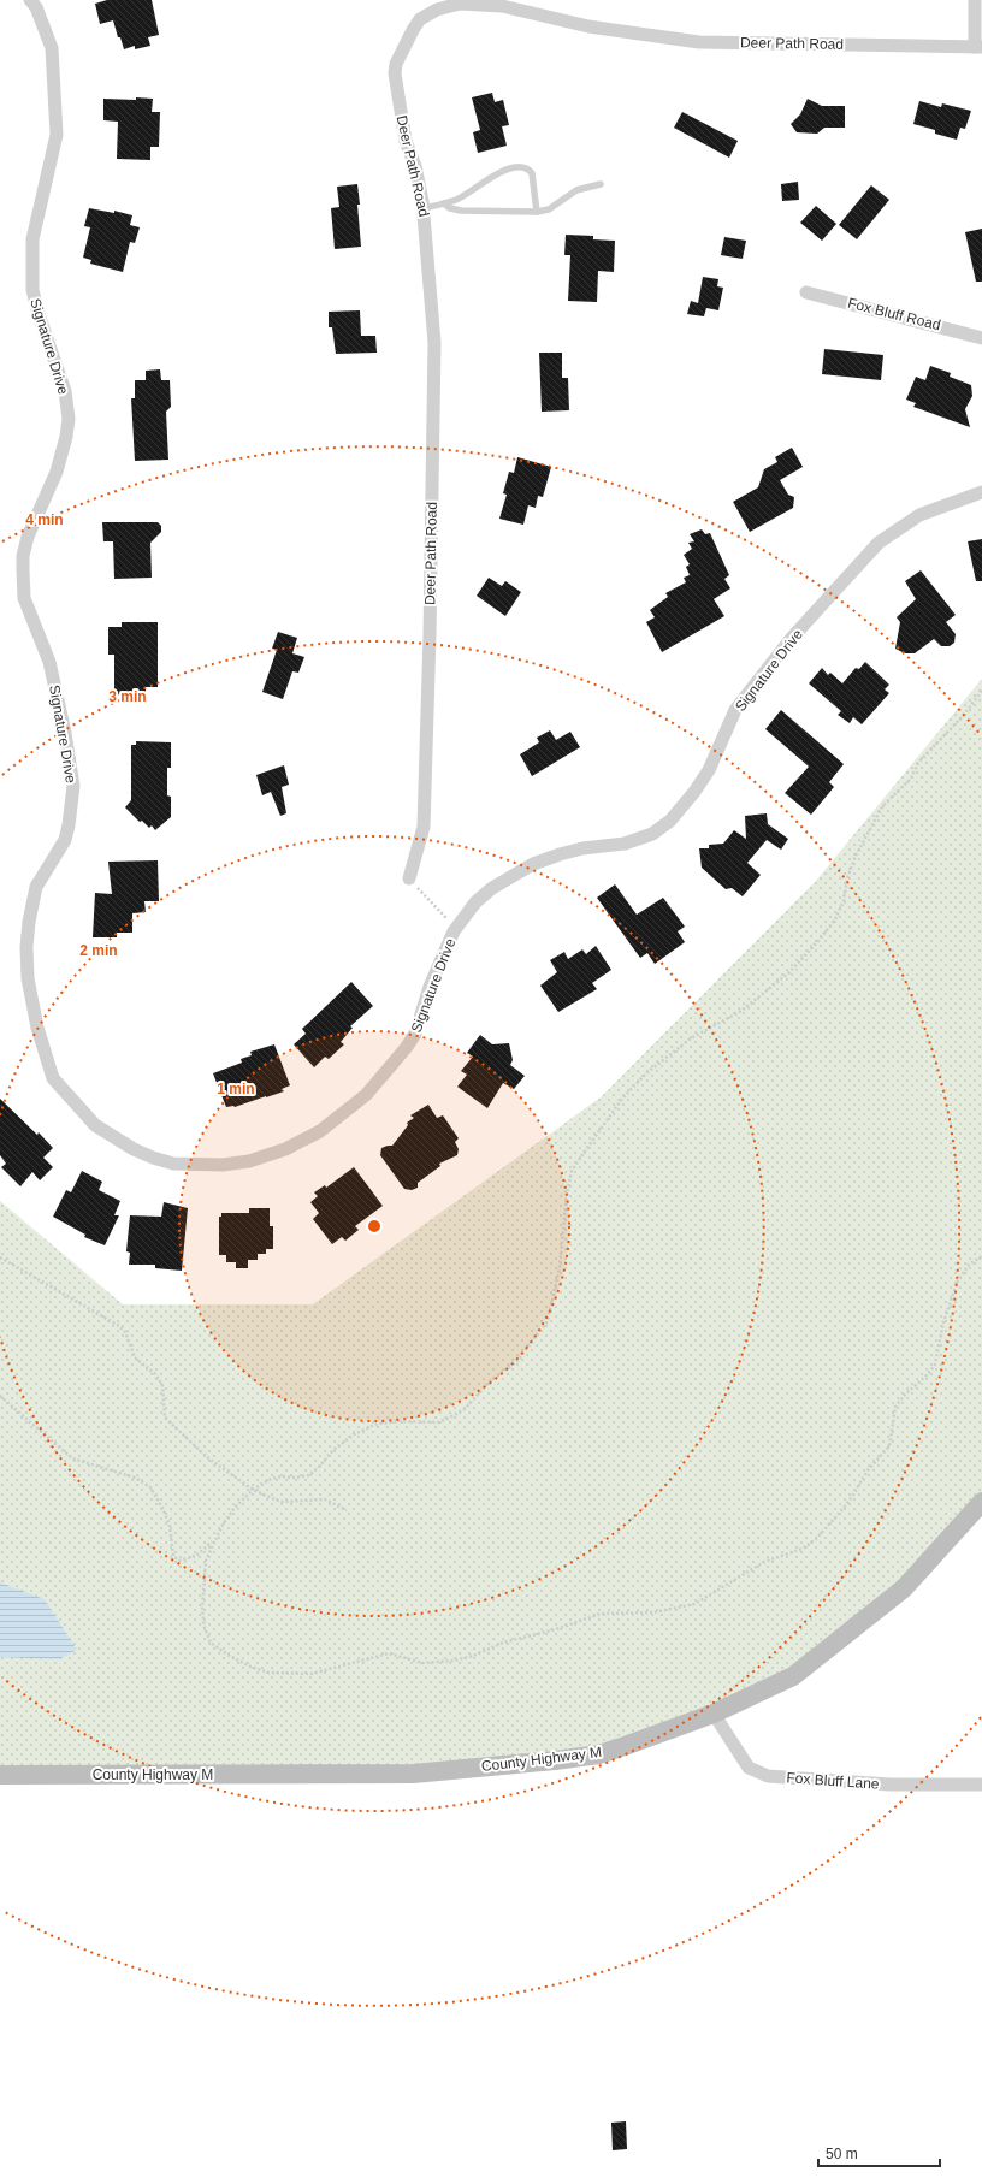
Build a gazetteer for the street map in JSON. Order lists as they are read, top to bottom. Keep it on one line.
{"streets":{"main road":["County Highway M"],"street":["Deer Path Road","Fox Bluff Road","Signature Drive","Fox Bluff Lane"]},"crossings":[["County Highway M","Fox Bluff Lane"]],"scale_bar":"50 m","rings":["4 min","3 min","2 min","1 min"]}
